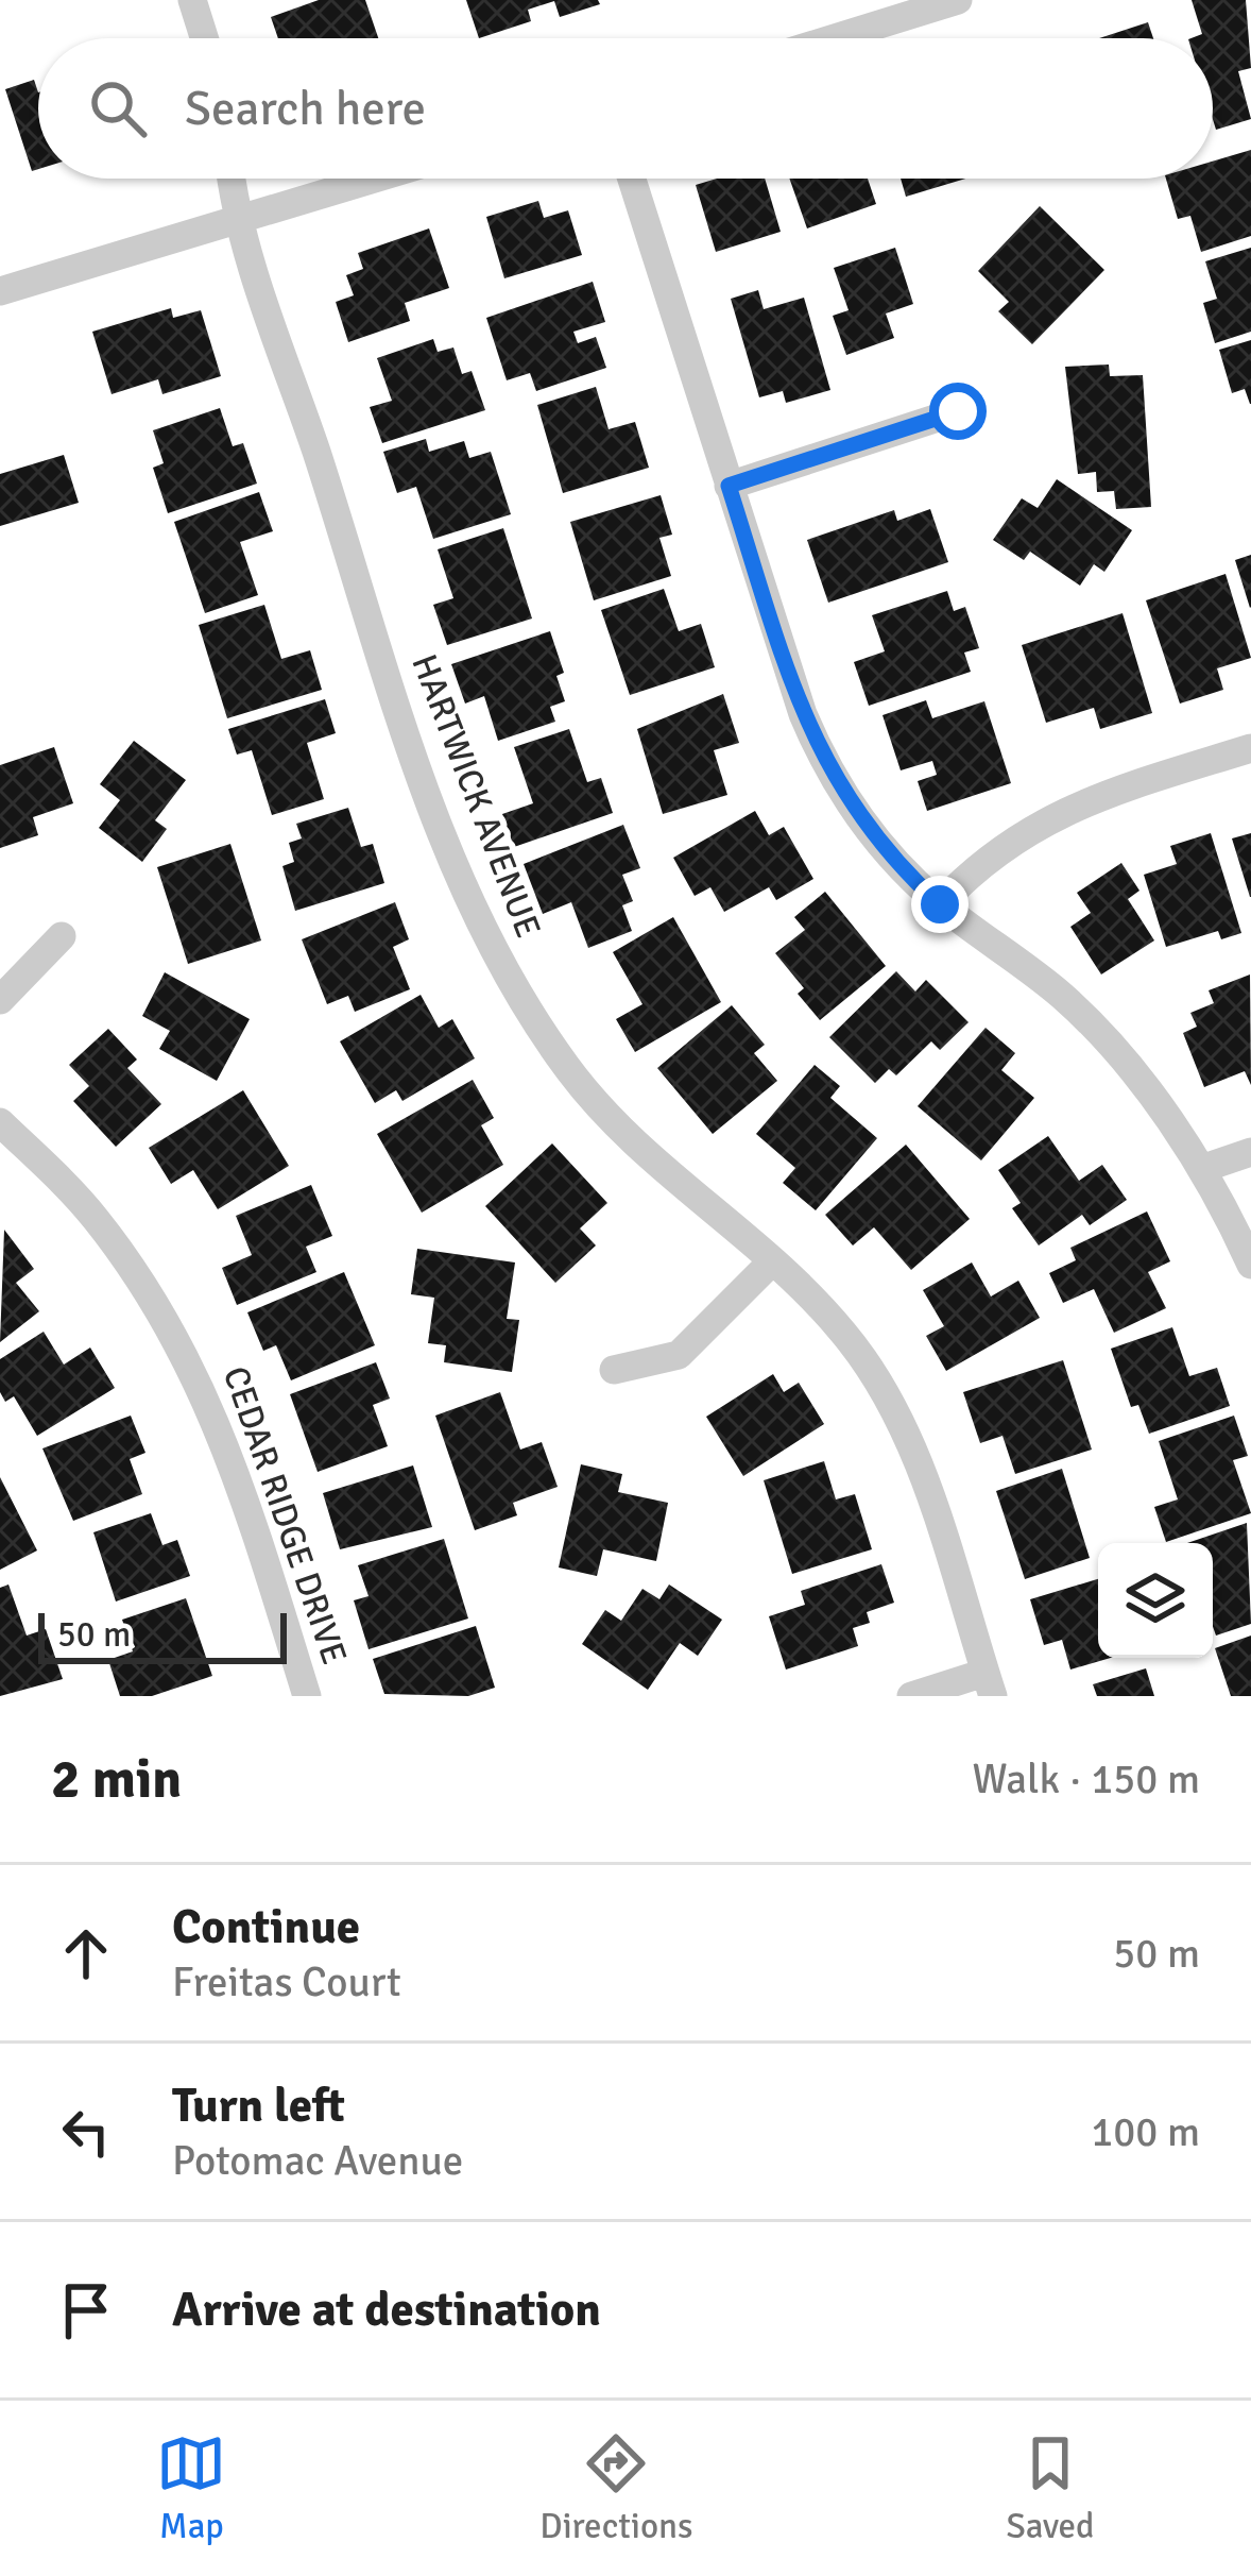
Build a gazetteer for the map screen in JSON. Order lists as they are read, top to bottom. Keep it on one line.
{"streets":{"street":["HARTWICK AVENUE","CEDAR RIDGE DRIVE"]},"scale_bar":"50 m","page":{"search":"Search here","scale":"50 m","heading":["2 min","Walk · 150 m"],"list":[["Continue","Freitas Court","50 m"],["Turn left","Potomac Avenue","100 m"],"Arrive at destination"],"nav":["Map","Directions","Saved"]}}
